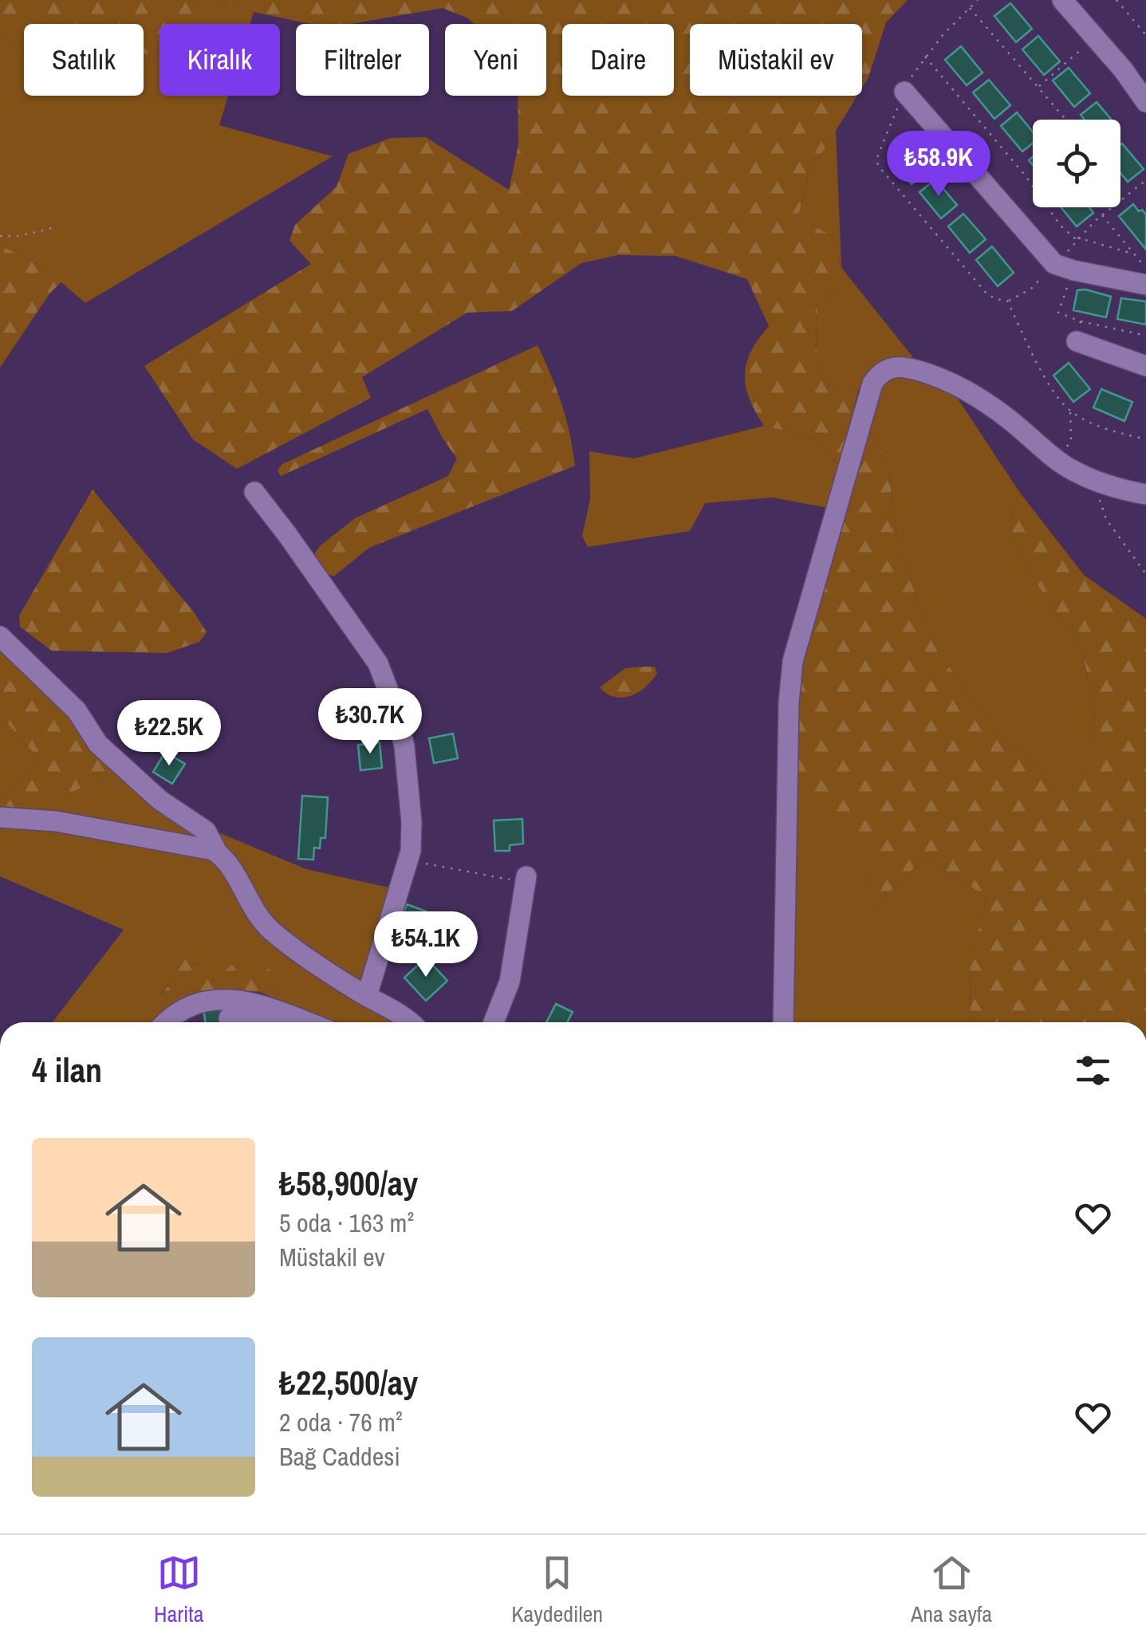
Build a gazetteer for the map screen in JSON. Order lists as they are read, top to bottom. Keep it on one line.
{"page":{"chip":["Satılık","Kiralık","Filtreler","Yeni","Daire","Müstakil ev"],"price":["₺58.9K","₺30.7K","₺22.5K","₺54.1K"],"heading":"4 ilan","list":[{"name":"₺58,900/ay","note":"5 oda · 163 m² · Müstakil ev"},{"name":"₺22,500/ay","note":"2 oda · 76 m² · Bağ Caddesi"}],"tabs":["Harita","Kaydedilen","Ana sayfa"]}}
